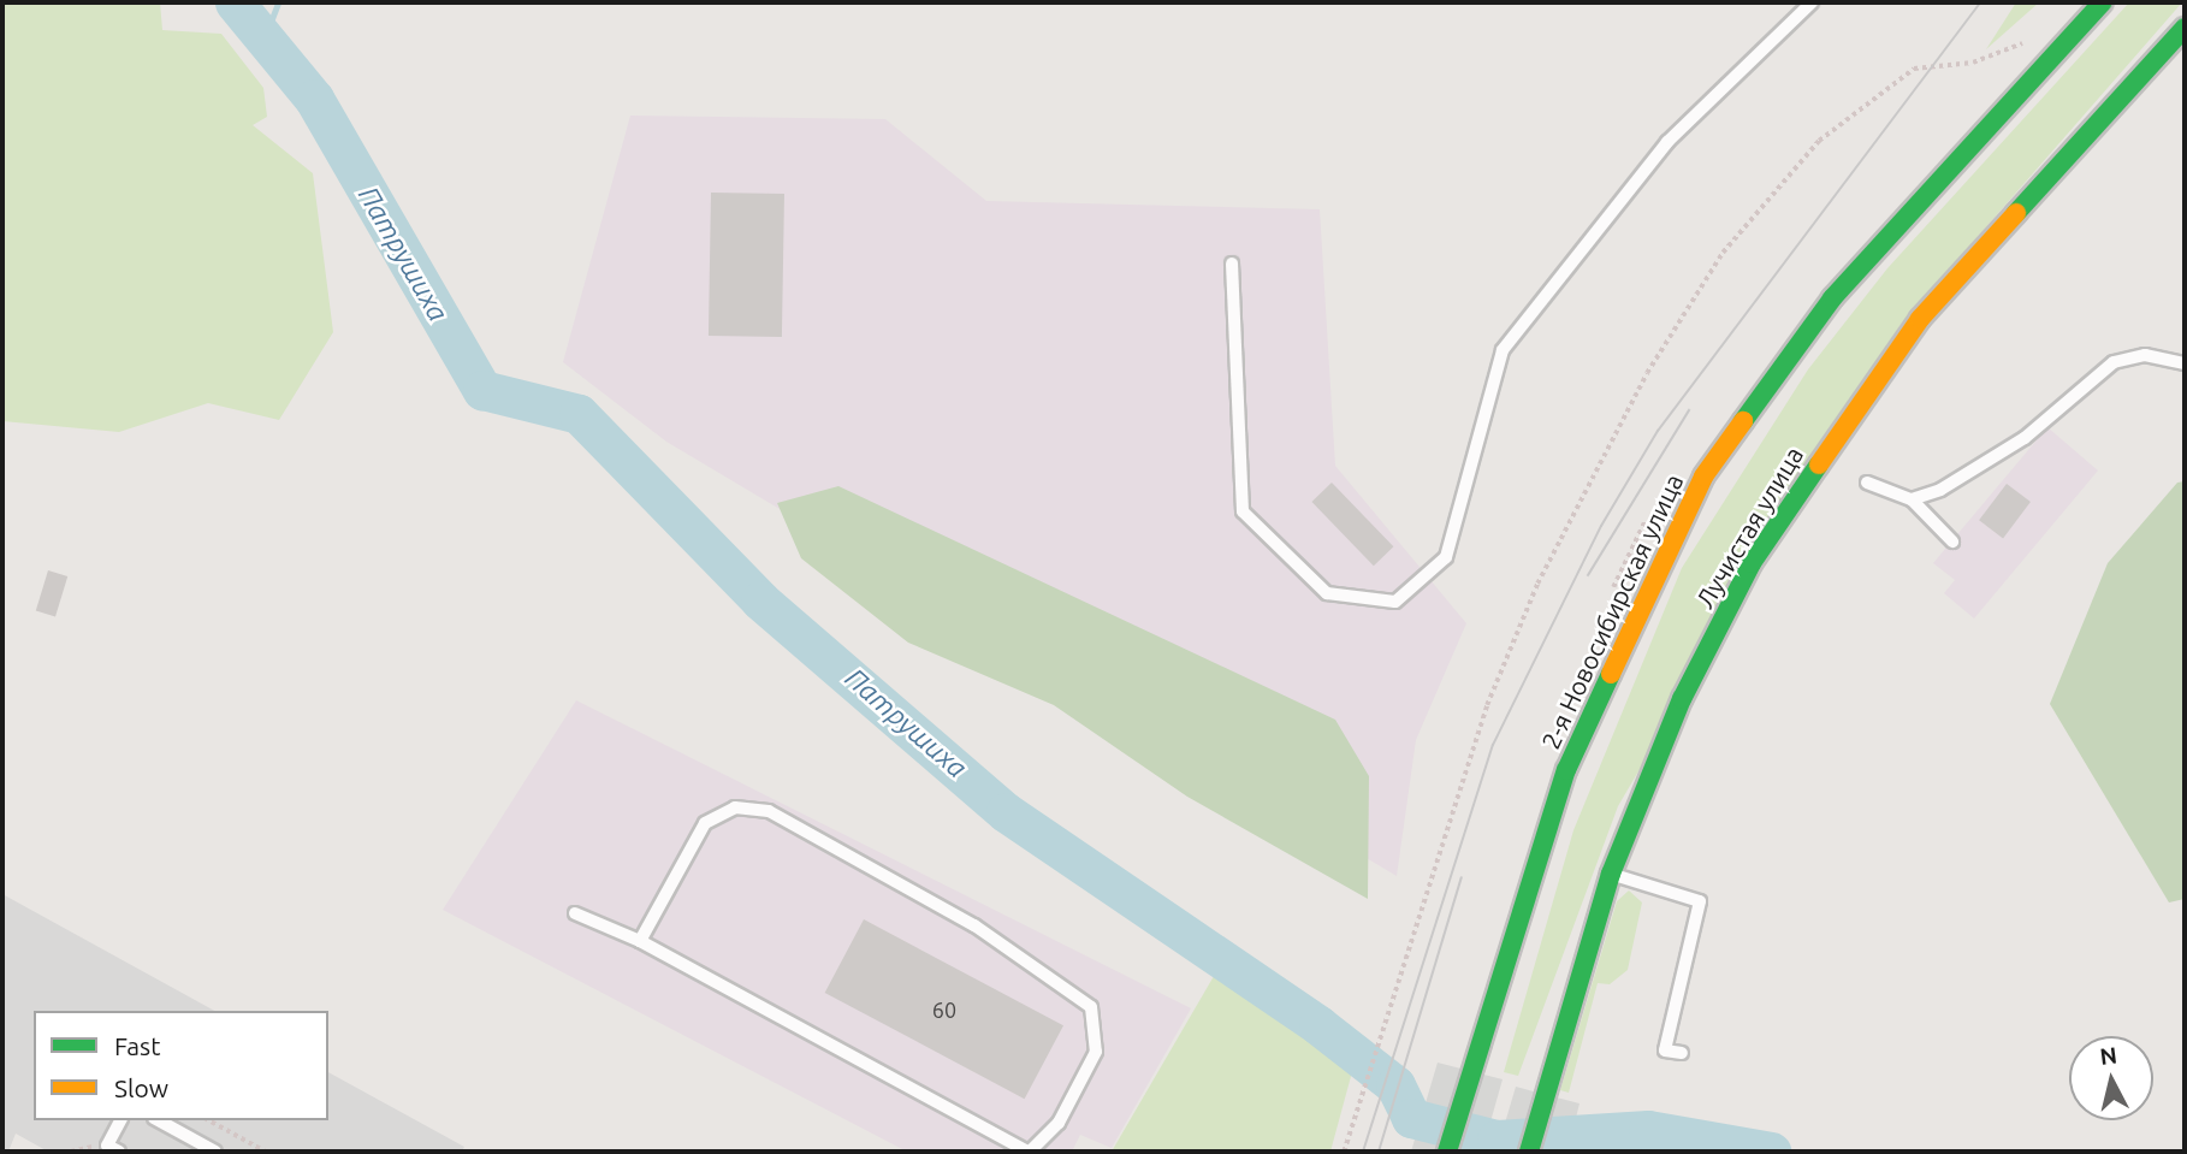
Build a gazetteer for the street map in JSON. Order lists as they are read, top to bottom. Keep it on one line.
{"streets":{"main road":["Лучистая улица","2-я Новосибирская улица"]},"water":["Патрушиха"],"house_numbers":["60"],"legend":["Fast","Slow"],"north":"top"}
